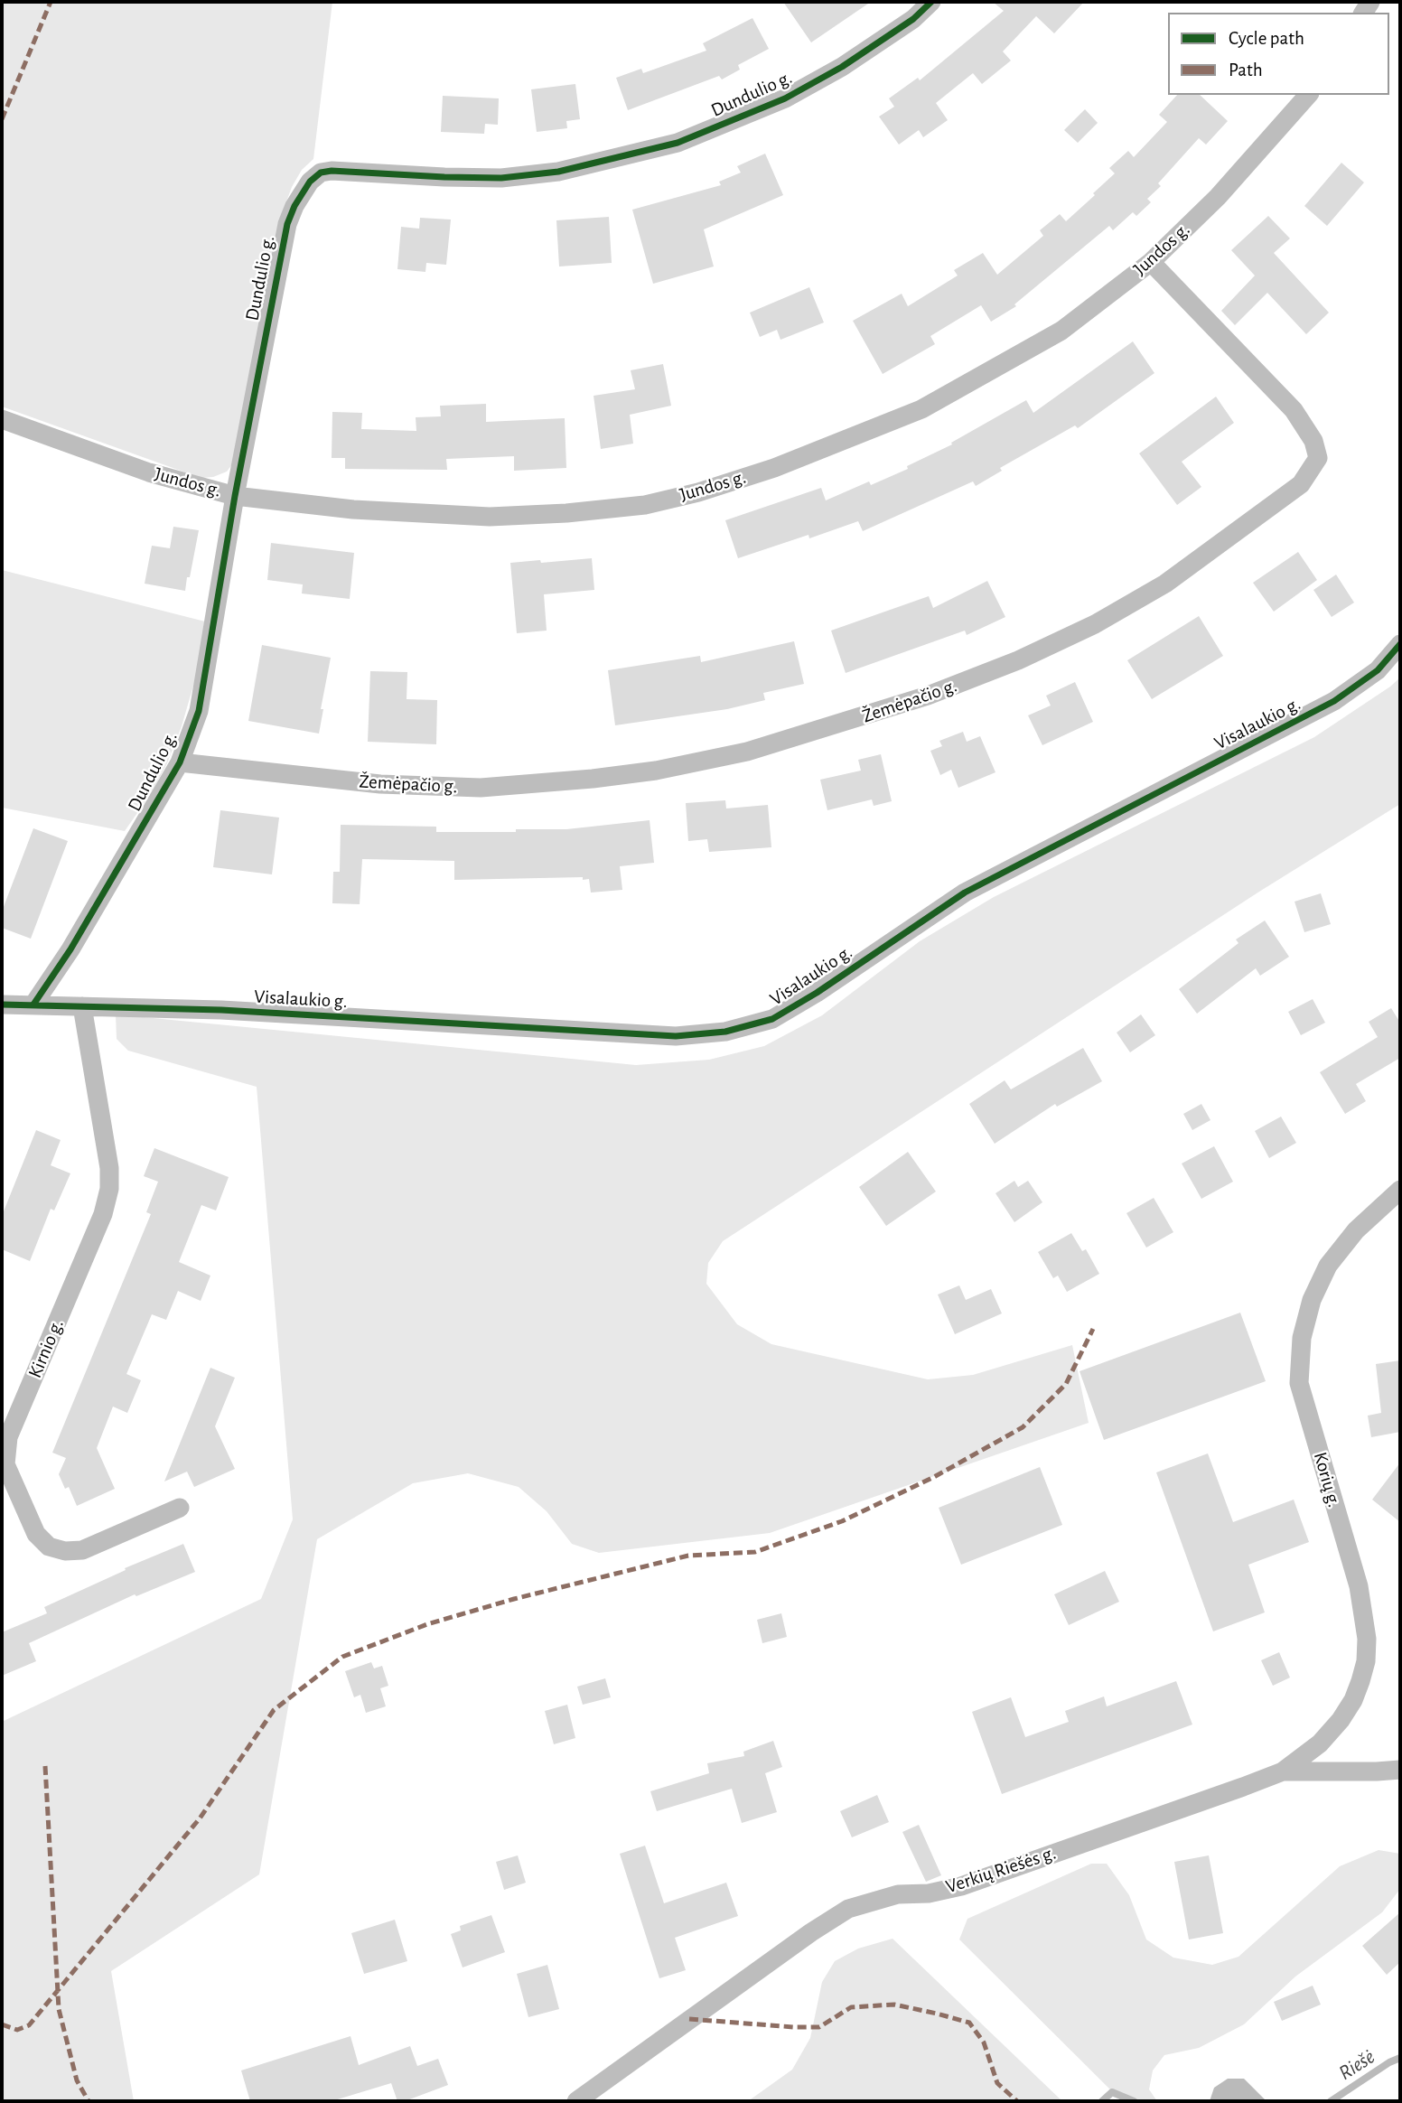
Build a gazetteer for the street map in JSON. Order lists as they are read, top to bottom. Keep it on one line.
{"streets":{"street":["Dundulio g.","Jundos g.","Žemėpačio g.","Visalaukio g.","Kirnio g.","Korių g.","Verkių Riešės g."]},"crossings":[["Dundulio g.","Jundos g."],["Dundulio g.","Žemėpačio g."],["Dundulio g.","Visalaukio g."],["Jundos g.","Žemėpačio g."],["Visalaukio g.","Kirnio g."],["Korių g.","Verkių Riešės g."]],"water":["Riešė"],"legend":["Cycle path","Path"]}
